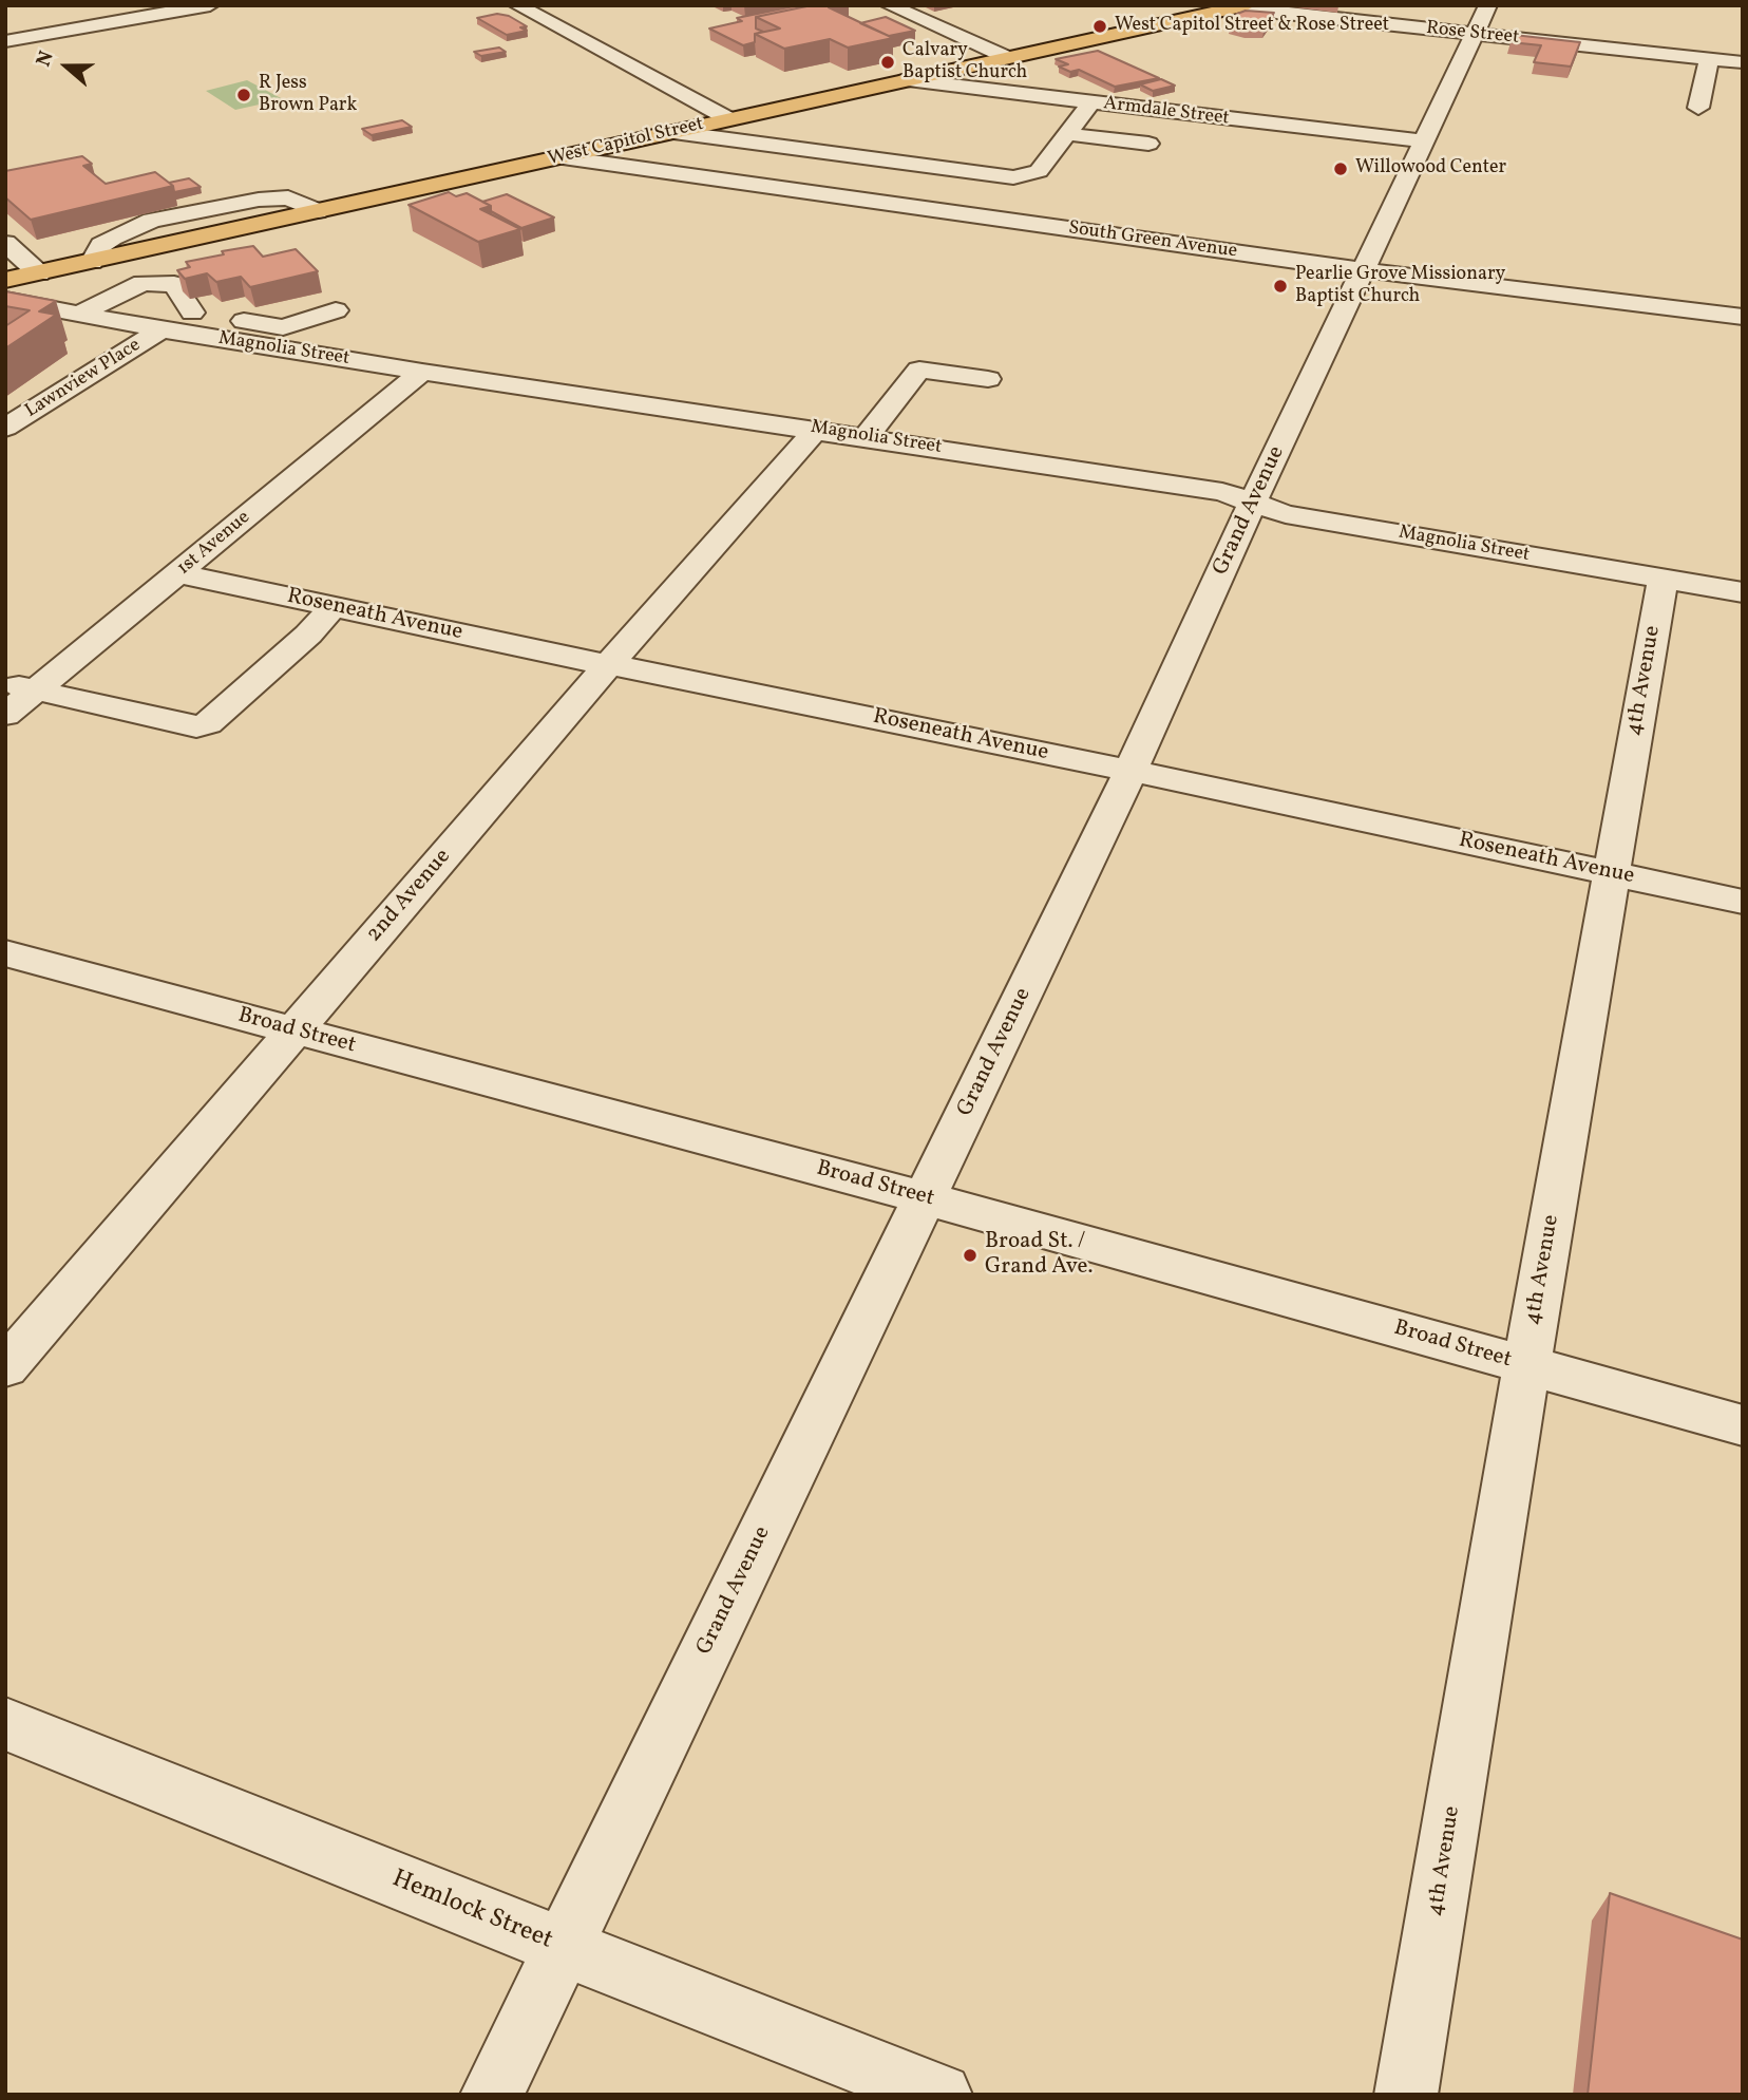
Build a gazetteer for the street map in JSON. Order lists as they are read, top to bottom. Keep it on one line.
{"streets":{"main road":["West Capitol Street"],"street":["Rose Street","Armdale Street","South Green Avenue","Magnolia Street","Lawnview Place","Grand Avenue","1st Avenue","Roseneath Avenue","4th Avenue","2nd Avenue","Broad Street","Hemlock Street"]},"crossings":[["Rose Street","West Capitol Street"],["Rose Street","Grand Avenue"],["Armdale Street","West Capitol Street"],["Armdale Street","Grand Avenue"],["West Capitol Street","South Green Avenue"],["South Green Avenue","Grand Avenue"],["Magnolia Street","Lawnview Place"],["Magnolia Street","Grand Avenue"],["Magnolia Street","1st Avenue"],["Magnolia Street","4th Avenue"],["Magnolia Street","2nd Avenue"],["Grand Avenue","Roseneath Avenue"],["Grand Avenue","Broad Street"],["Grand Avenue","Hemlock Street"],["1st Avenue","Roseneath Avenue"],["Roseneath Avenue","4th Avenue"],["Roseneath Avenue","2nd Avenue"],["4th Avenue","Broad Street"],["2nd Avenue","Broad Street"]],"places":["West Capitol Street & Rose Street","Calvary Baptist Church","R Jess Brown Park","Willowood Center","Pearlie Grove Missionary Baptist Church","Broad St. / Grand Ave."],"north":"left"}
